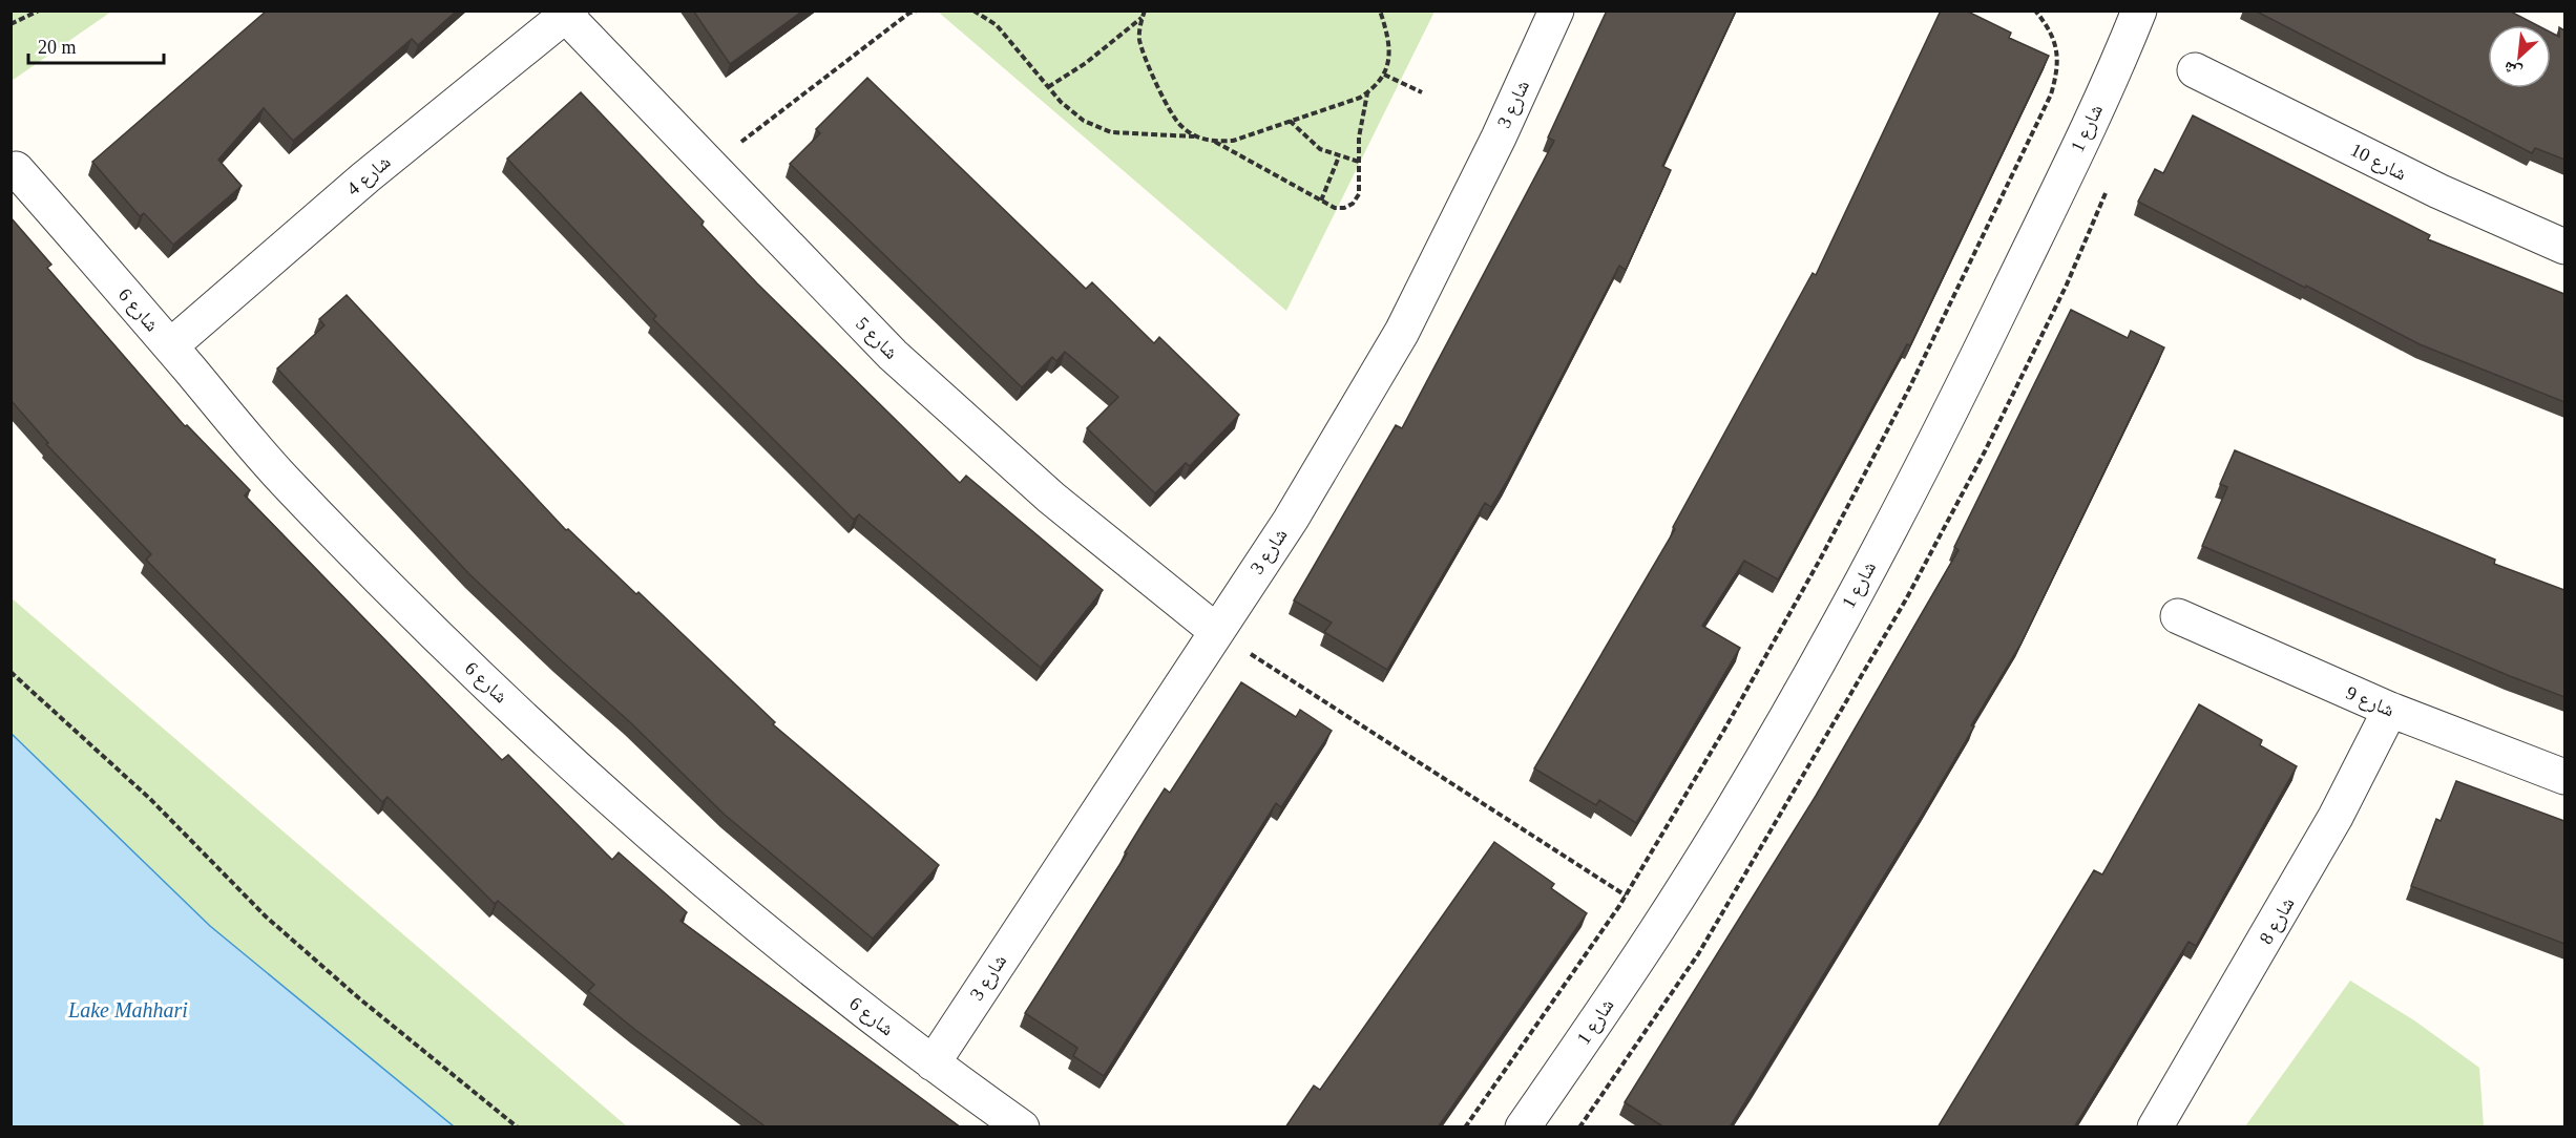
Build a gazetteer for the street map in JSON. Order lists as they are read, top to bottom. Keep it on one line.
{"streets":{"street":["شارع 3","شارع 1","شارع 10","شارع 4","شارع 6","شارع 5","شارع 9","شارع 8"]},"crossings":[["شارع 3","شارع 6"],["شارع 3","شارع 5"],["شارع 4","شارع 6"],["شارع 4","شارع 5"],["شارع 9","شارع 8"]],"water":["Lake Mahhari"],"scale_bar":"20 m","north":"bottom left"}
